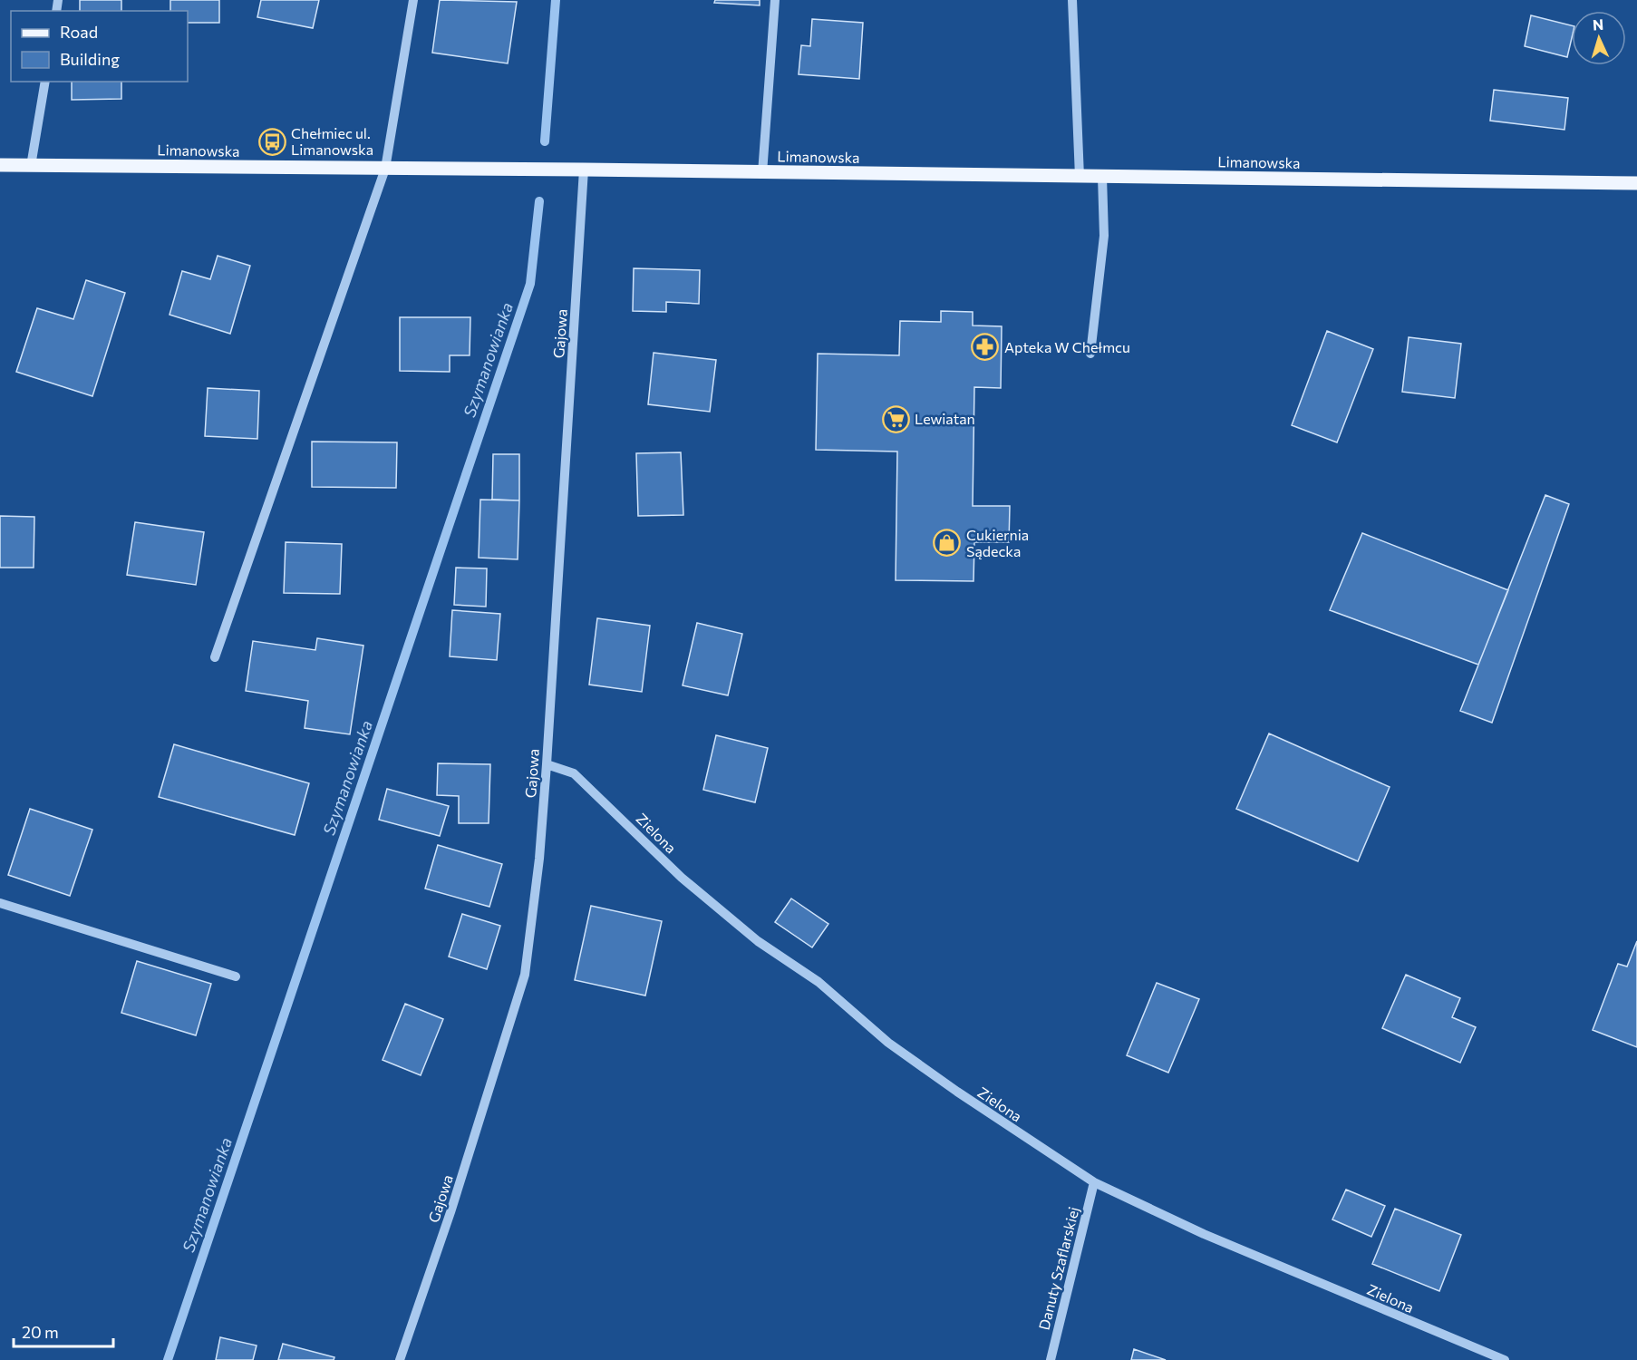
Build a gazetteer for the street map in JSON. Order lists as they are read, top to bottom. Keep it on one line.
{"streets":{"main road":["Limanowska"],"street":["Gajowa","Zielona","Danuty Szaflarskiej"]},"crossings":[["Limanowska","Gajowa"],["Gajowa","Zielona"],["Zielona","Danuty Szaflarskiej"]],"water":["Szymanowianka"],"places":{"bus stop":["Chełmiec ul. Limanowska"],"pharmacy":["Apteka W Chełmcu"],"supermarket":["Lewiatan"],"shop":["Cukiernia Sądecka"]},"legend":["Road","Building"],"scale_bar":"20 m","north":"top"}
